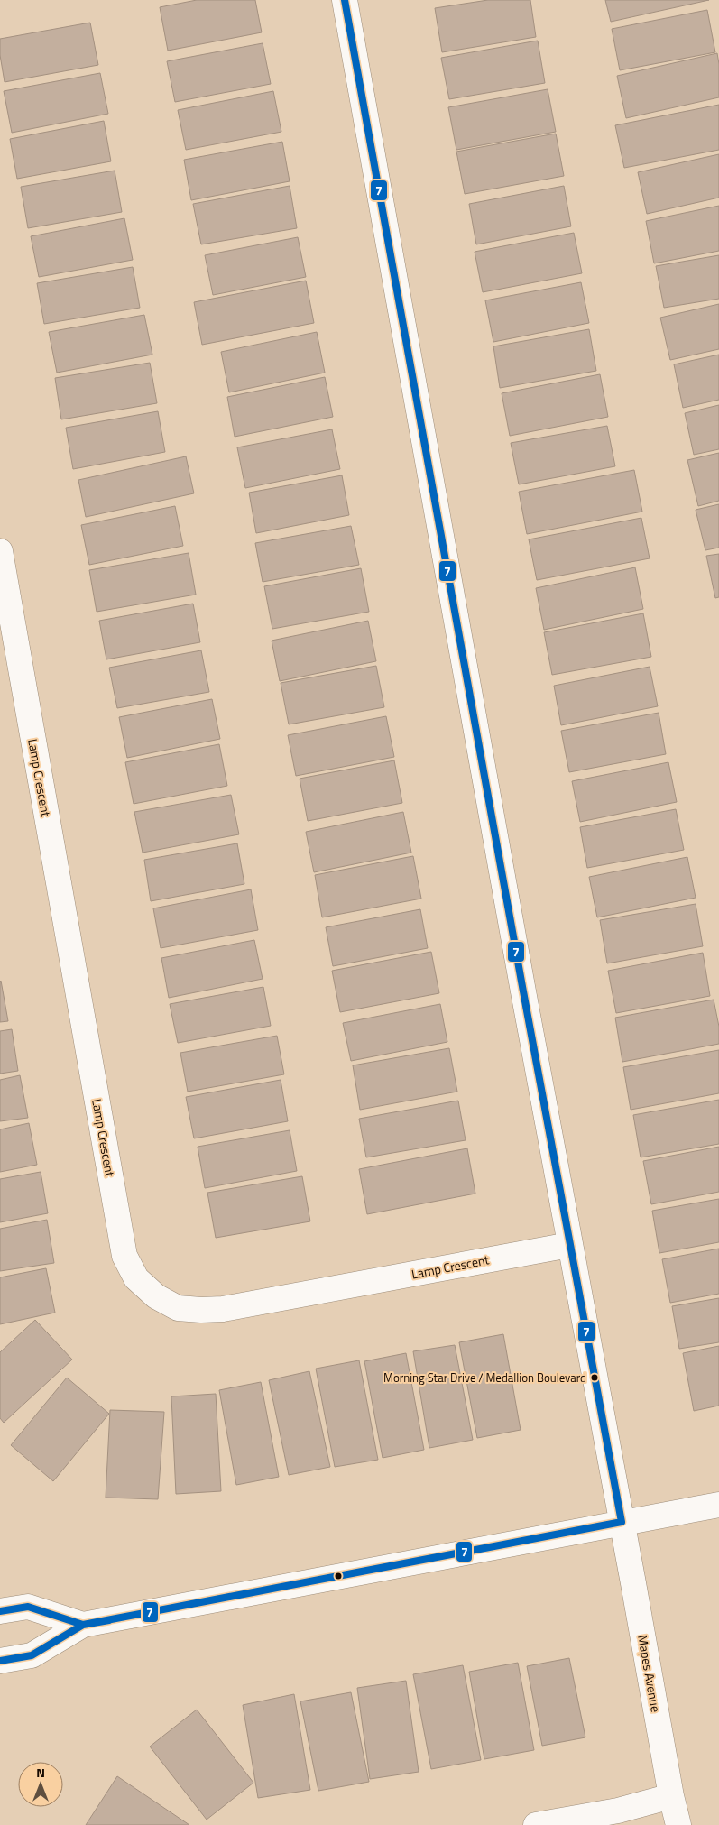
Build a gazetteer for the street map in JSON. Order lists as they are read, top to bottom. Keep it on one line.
{"streets":{"street":["Lamp Crescent","Mapes Avenue"]},"crossings":[["Lamp Crescent","Mapes Avenue"]],"places":["Morning Star Drive / Medallion Boulevard"],"lines":["transit line 7"],"north":"top"}
